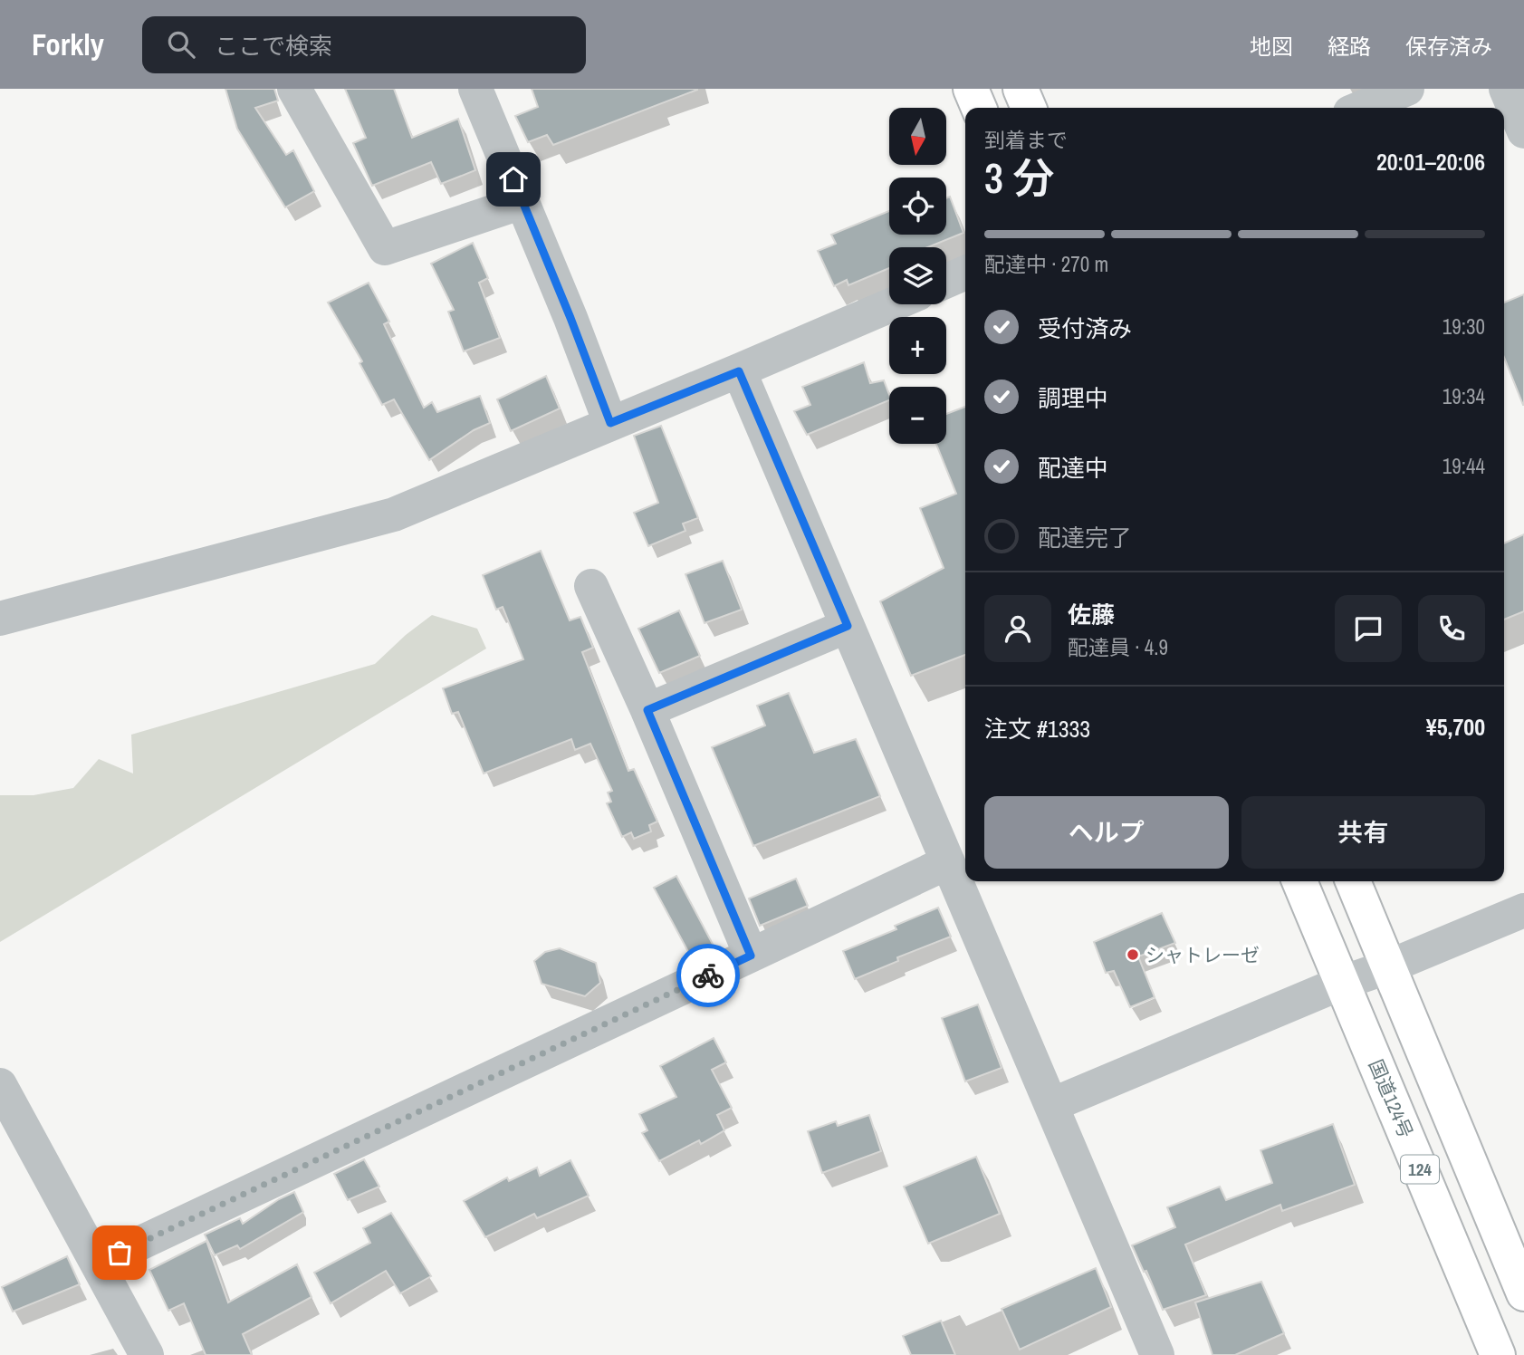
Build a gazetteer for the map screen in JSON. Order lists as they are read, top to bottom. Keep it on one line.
{"streets":{"highway":["国道124号","124"]},"places":["シャトレーゼ"],"north":"bottom","page":{"header":"Forkly","search":"ここで検索","nav":["地図","経路","保存済み"],"map_buttons":["+","−"],"heading":["3 分","到着まで","20:01–20:06"],"panel":["佐藤","配達員 · 4.9","注文 #1333","¥5,700"],"bar":"配達中 · 270 m","list":[["受付済み","19:30"],["調理中","19:34"],["配達中","19:44"],"配達完了"],"buttons":["ヘルプ","共有"]}}
